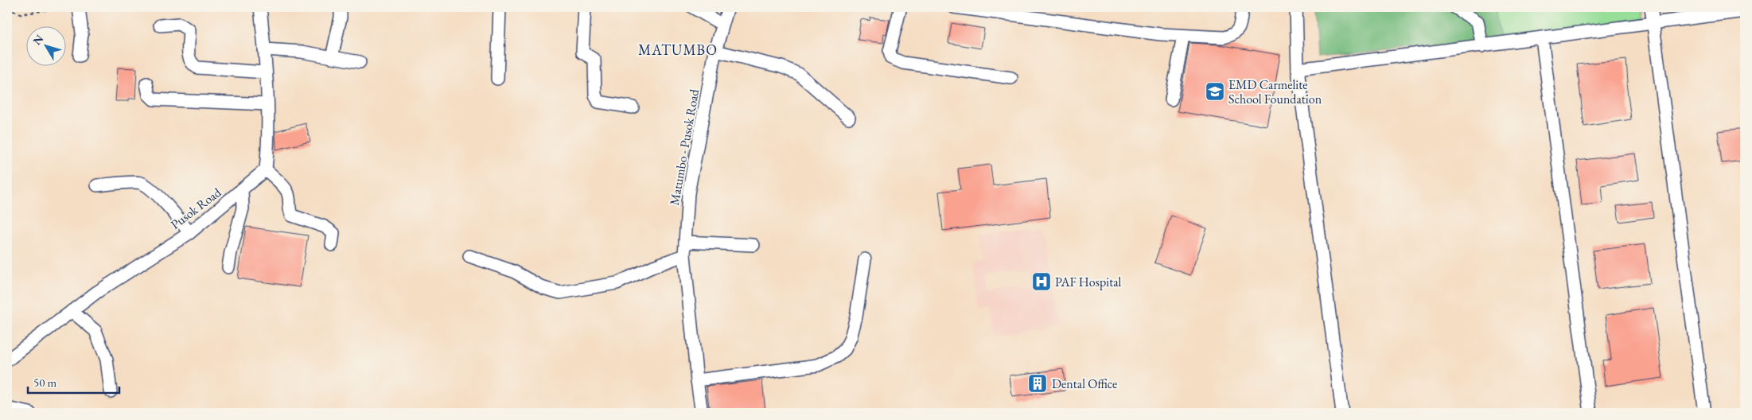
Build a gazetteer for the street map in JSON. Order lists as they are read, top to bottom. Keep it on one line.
{"streets":{"street":["Matumbo - Pusok Road","Pusok Road"]},"districts":["MATUMBO"],"places":{"school or university":["EMD Carmelite School Foundation"],"hospital":["PAF Hospital"],"building":["Dental Office"]},"scale_bar":"50 m","north":"top left"}
